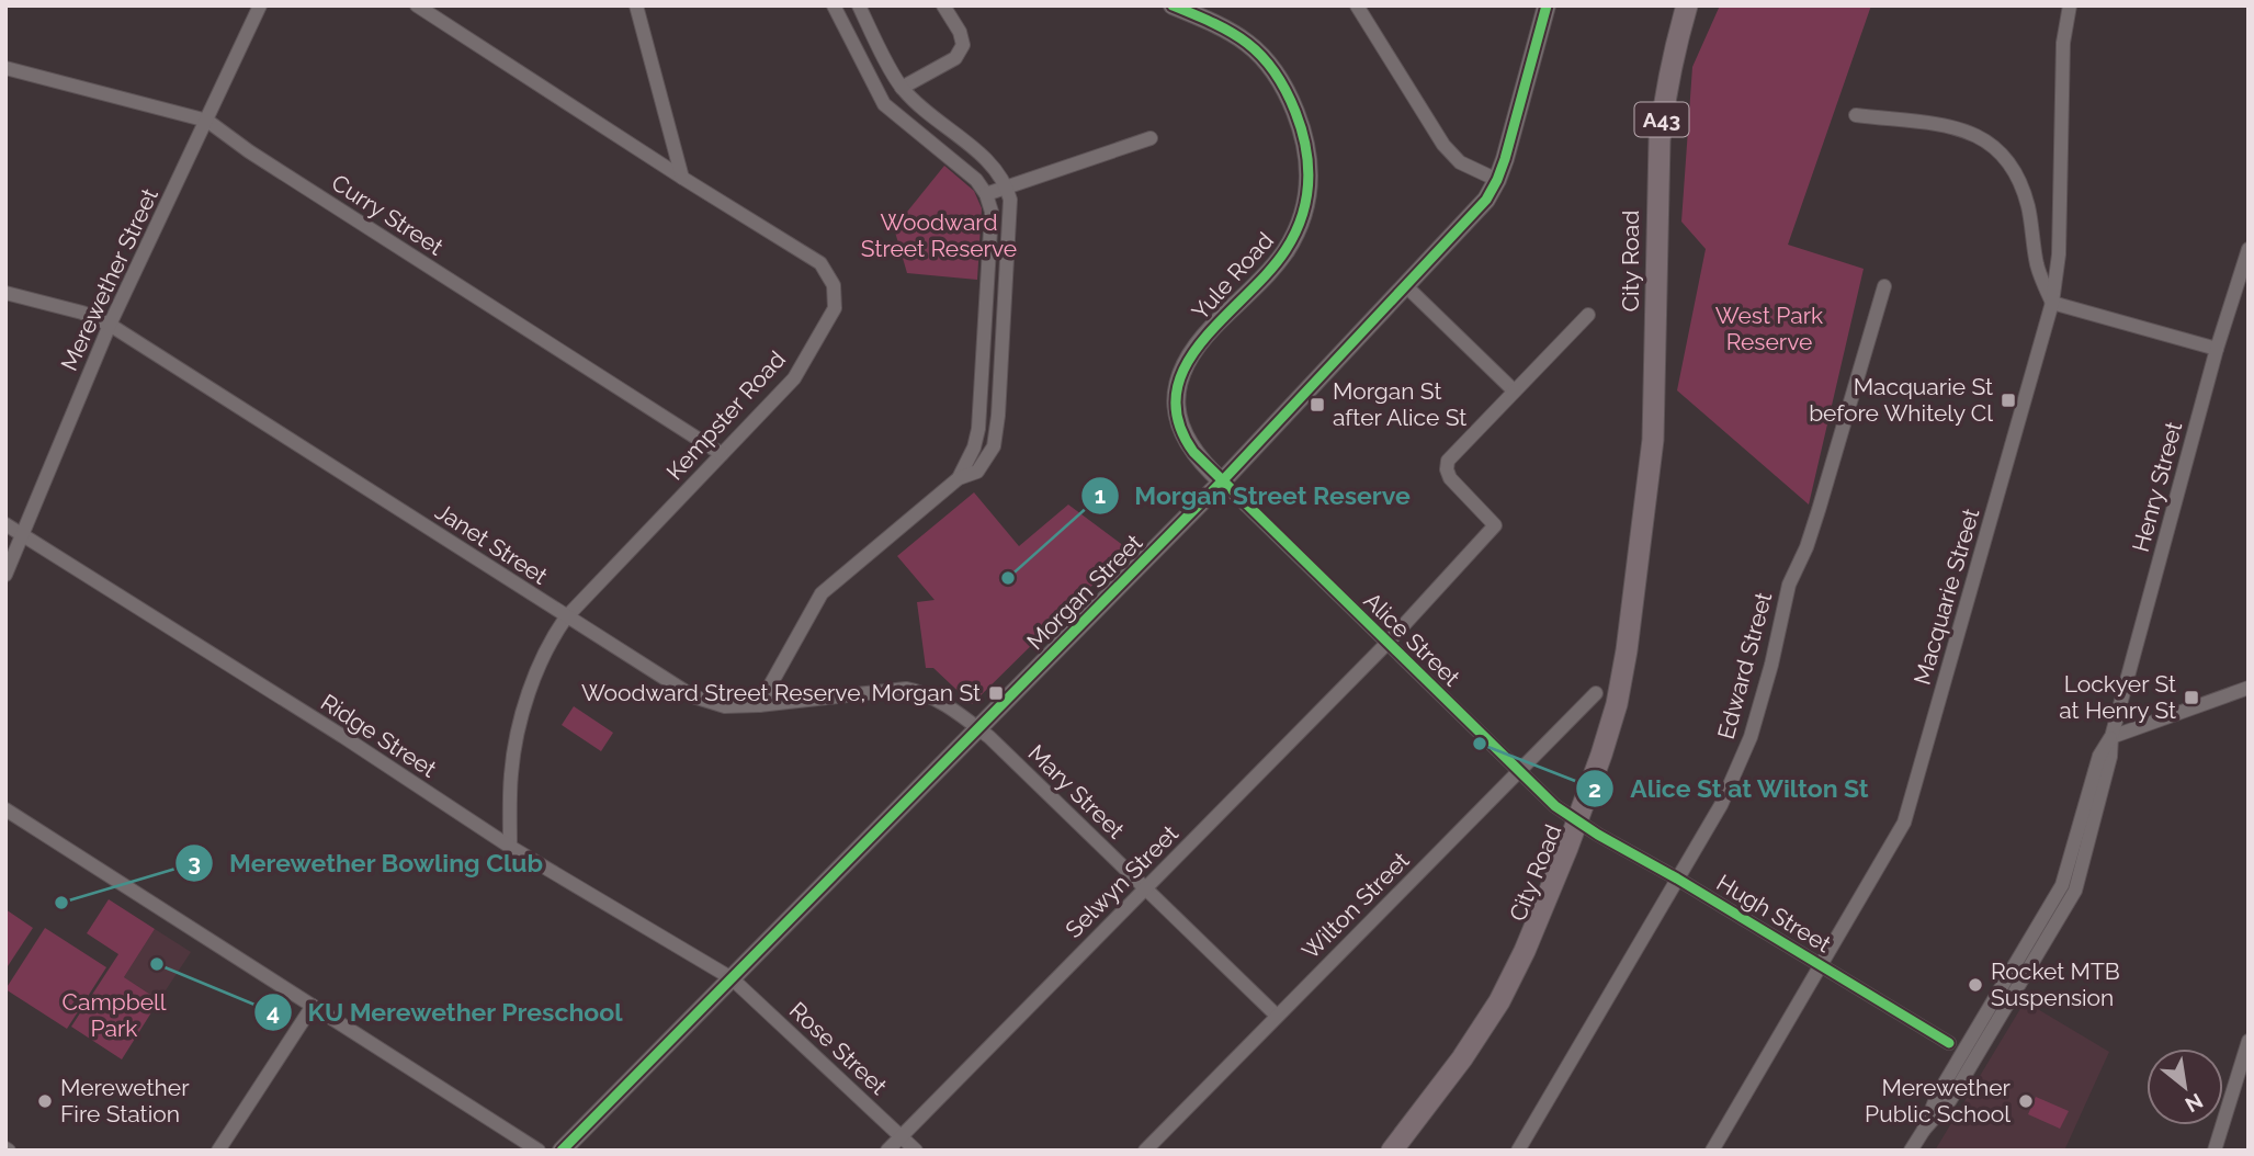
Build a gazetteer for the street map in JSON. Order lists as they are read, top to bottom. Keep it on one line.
{"streets":{"highway":["A43","City Road"],"street":["Curry Street","Yule Road","Merewether Street","Kempster Road","Henry Street","Janet Street","Morgan Street","Macquarie Street","Alice Street","Edward Street","Ridge Street","Mary Street","Selwyn Street","Wilton Street","Hugh Street","Rose Street"]},"crossings":[["Curry Street","Merewether Street"],["Curry Street","Kempster Road"],["City Road","Alice Street"],["City Road","Hugh Street"],["Yule Road","Morgan Street"],["Yule Road","Alice Street"],["Merewether Street","Janet Street"],["Merewether Street","Ridge Street"],["Kempster Road","Janet Street"],["Kempster Road","Ridge Street"],["Janet Street","Morgan Street"],["Janet Street","Mary Street"],["Morgan Street","Alice Street"],["Morgan Street","Ridge Street"],["Morgan Street","Mary Street"],["Morgan Street","Rose Street"],["Macquarie Street","Hugh Street"],["Alice Street","Selwyn Street"],["Alice Street","Wilton Street"],["Alice Street","Hugh Street"],["Edward Street","Hugh Street"],["Ridge Street","Rose Street"],["Mary Street","Selwyn Street"],["Mary Street","Wilton Street"],["Selwyn Street","Rose Street"]],"parks":["Woodward Street Reserve","West Park Reserve","Campbell Park"],"places":{"transit":["Macquarie St before Whitely Cl","Morgan St after Alice St","Woodward Street Reserve, Morgan St","Lockyer St at Henry St"],"other":["Morgan Street Reserve","Alice St at Wilton St","Merewether Bowling Club","KU Merewether Preschool","Rocket MTB Suspension","Merewether Fire Station","Merewether Public School"]},"north":"bottom right"}
